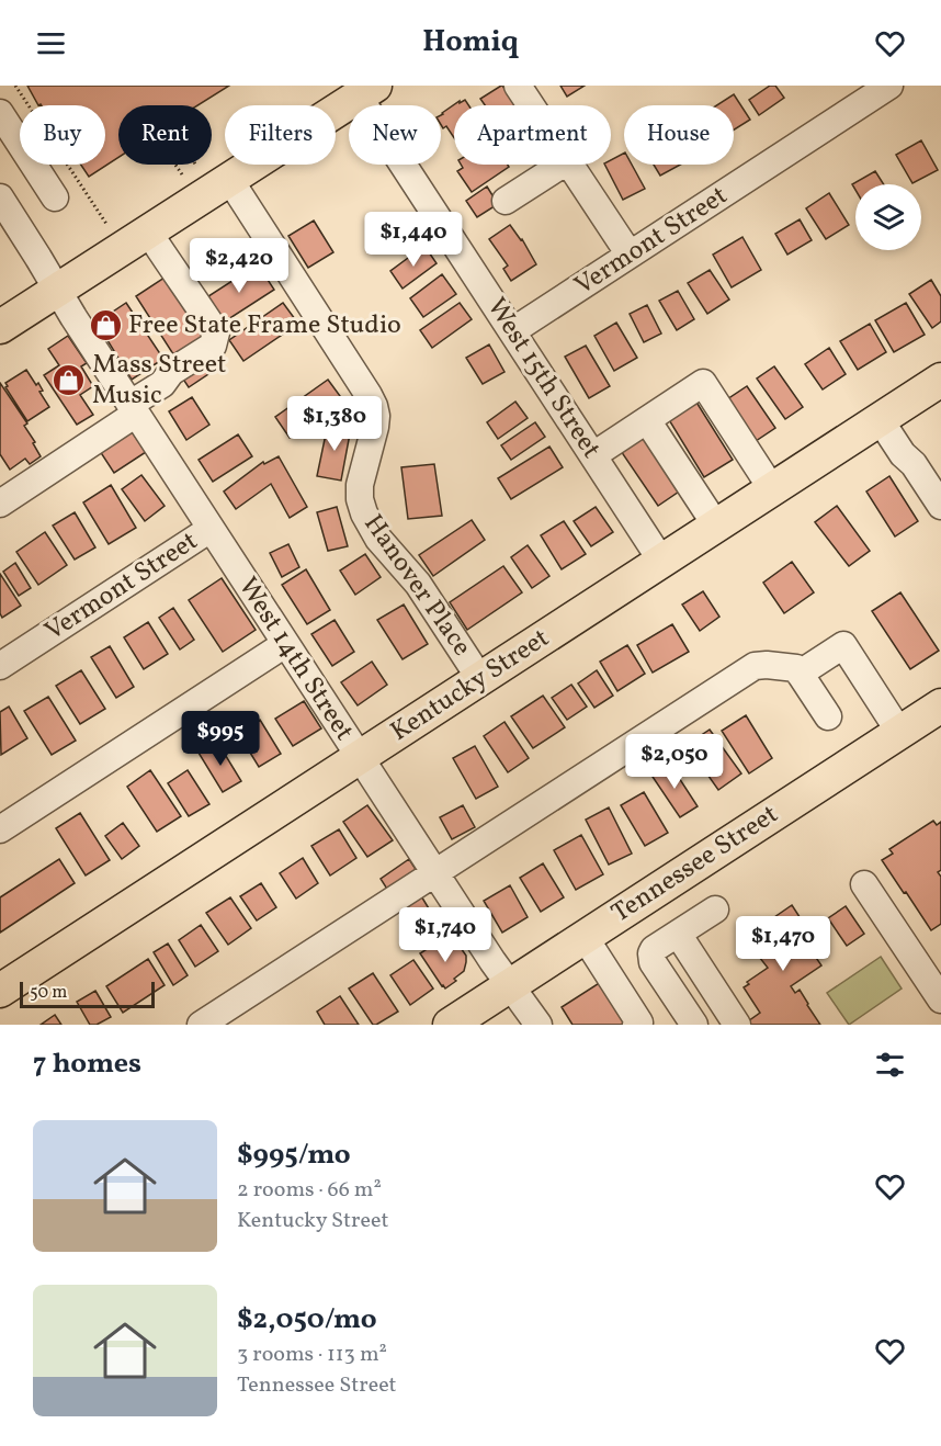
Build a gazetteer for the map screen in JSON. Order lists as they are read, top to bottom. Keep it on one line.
{"streets":{"main road":["Kentucky Street","Tennessee Street"],"street":["Vermont Street","West 15th Street","Hanover Place","West 14th Street"]},"crossings":[["Vermont Street","West 15th Street"],["Vermont Street","West 14th Street"],["West 15th Street","Kentucky Street"],["Hanover Place","Kentucky Street"],["West 14th Street","Kentucky Street"],["West 14th Street","Tennessee Street"]],"places":{"shop":["Free State Frame Studio","Mass Street Music"]},"scale_bar":"50 m","page":{"header":"Homiq","chip":["Buy","Rent","Filters","New","Apartment","House"],"price":["$1,440","$2,420","$1,380","$995","$2,050","$1,740","$1,470"],"scale":"50 m","heading":"7 homes","list":[{"name":"$995/mo","note":"2 rooms · 66 m² · Kentucky Street"},{"name":"$2,050/mo","note":"3 rooms · 113 m² · Tennessee Street"}]}}
